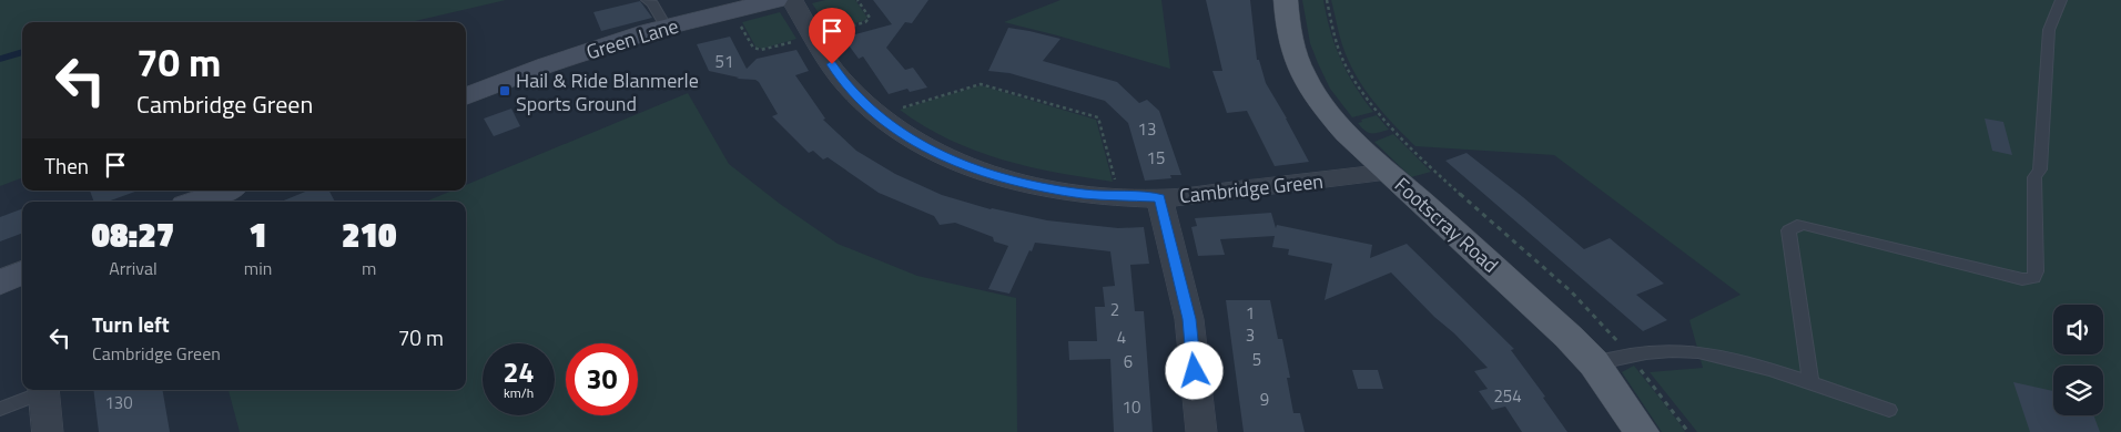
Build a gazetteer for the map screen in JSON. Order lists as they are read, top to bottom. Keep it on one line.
{"streets":{"main road":["Green Lane","Footscray Road"],"street":["Cambridge Green"]},"crossings":[["Cambridge Green","Footscray Road"]],"places":{"transit":["Hail & Ride Blanmerle Sports Ground"]},"house_numbers":["51","13","15","2","1","3","4","5","6","254","9","130","10"],"page":{"turn":["70 m","Cambridge Green"],"then":"Then","eta":["08:27","Arrival","1","min","210","m"],"list":[{"name":"Turn left","note":"Cambridge Green","value":"70 m"}],"speed":"24 km/h","limit":"30"}}
